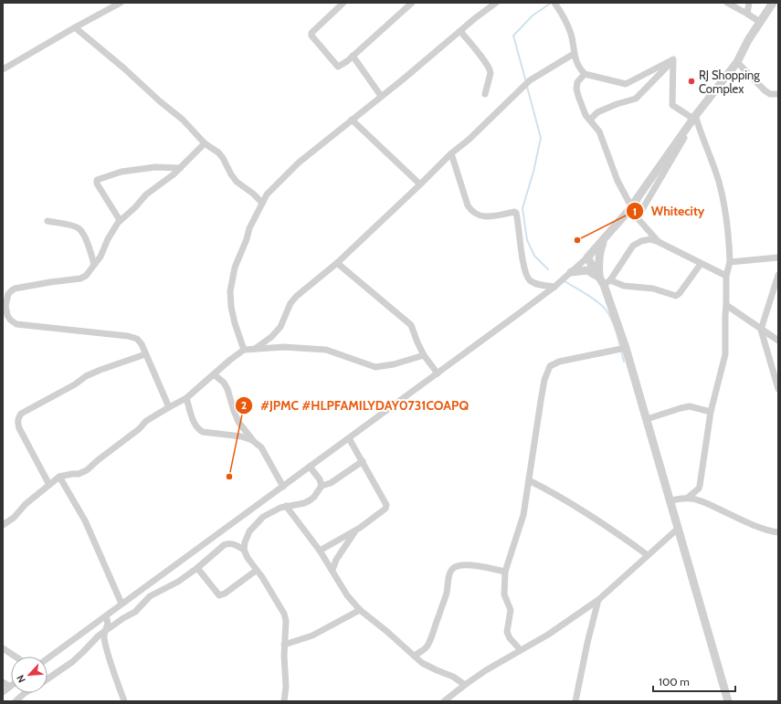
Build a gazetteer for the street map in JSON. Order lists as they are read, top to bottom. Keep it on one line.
{"places":["RJ Shopping Complex","Whitecity","#JPMC #HLPFAMILYDAY0731COAPQ"],"scale_bar":"100 m","north":"bottom left"}
